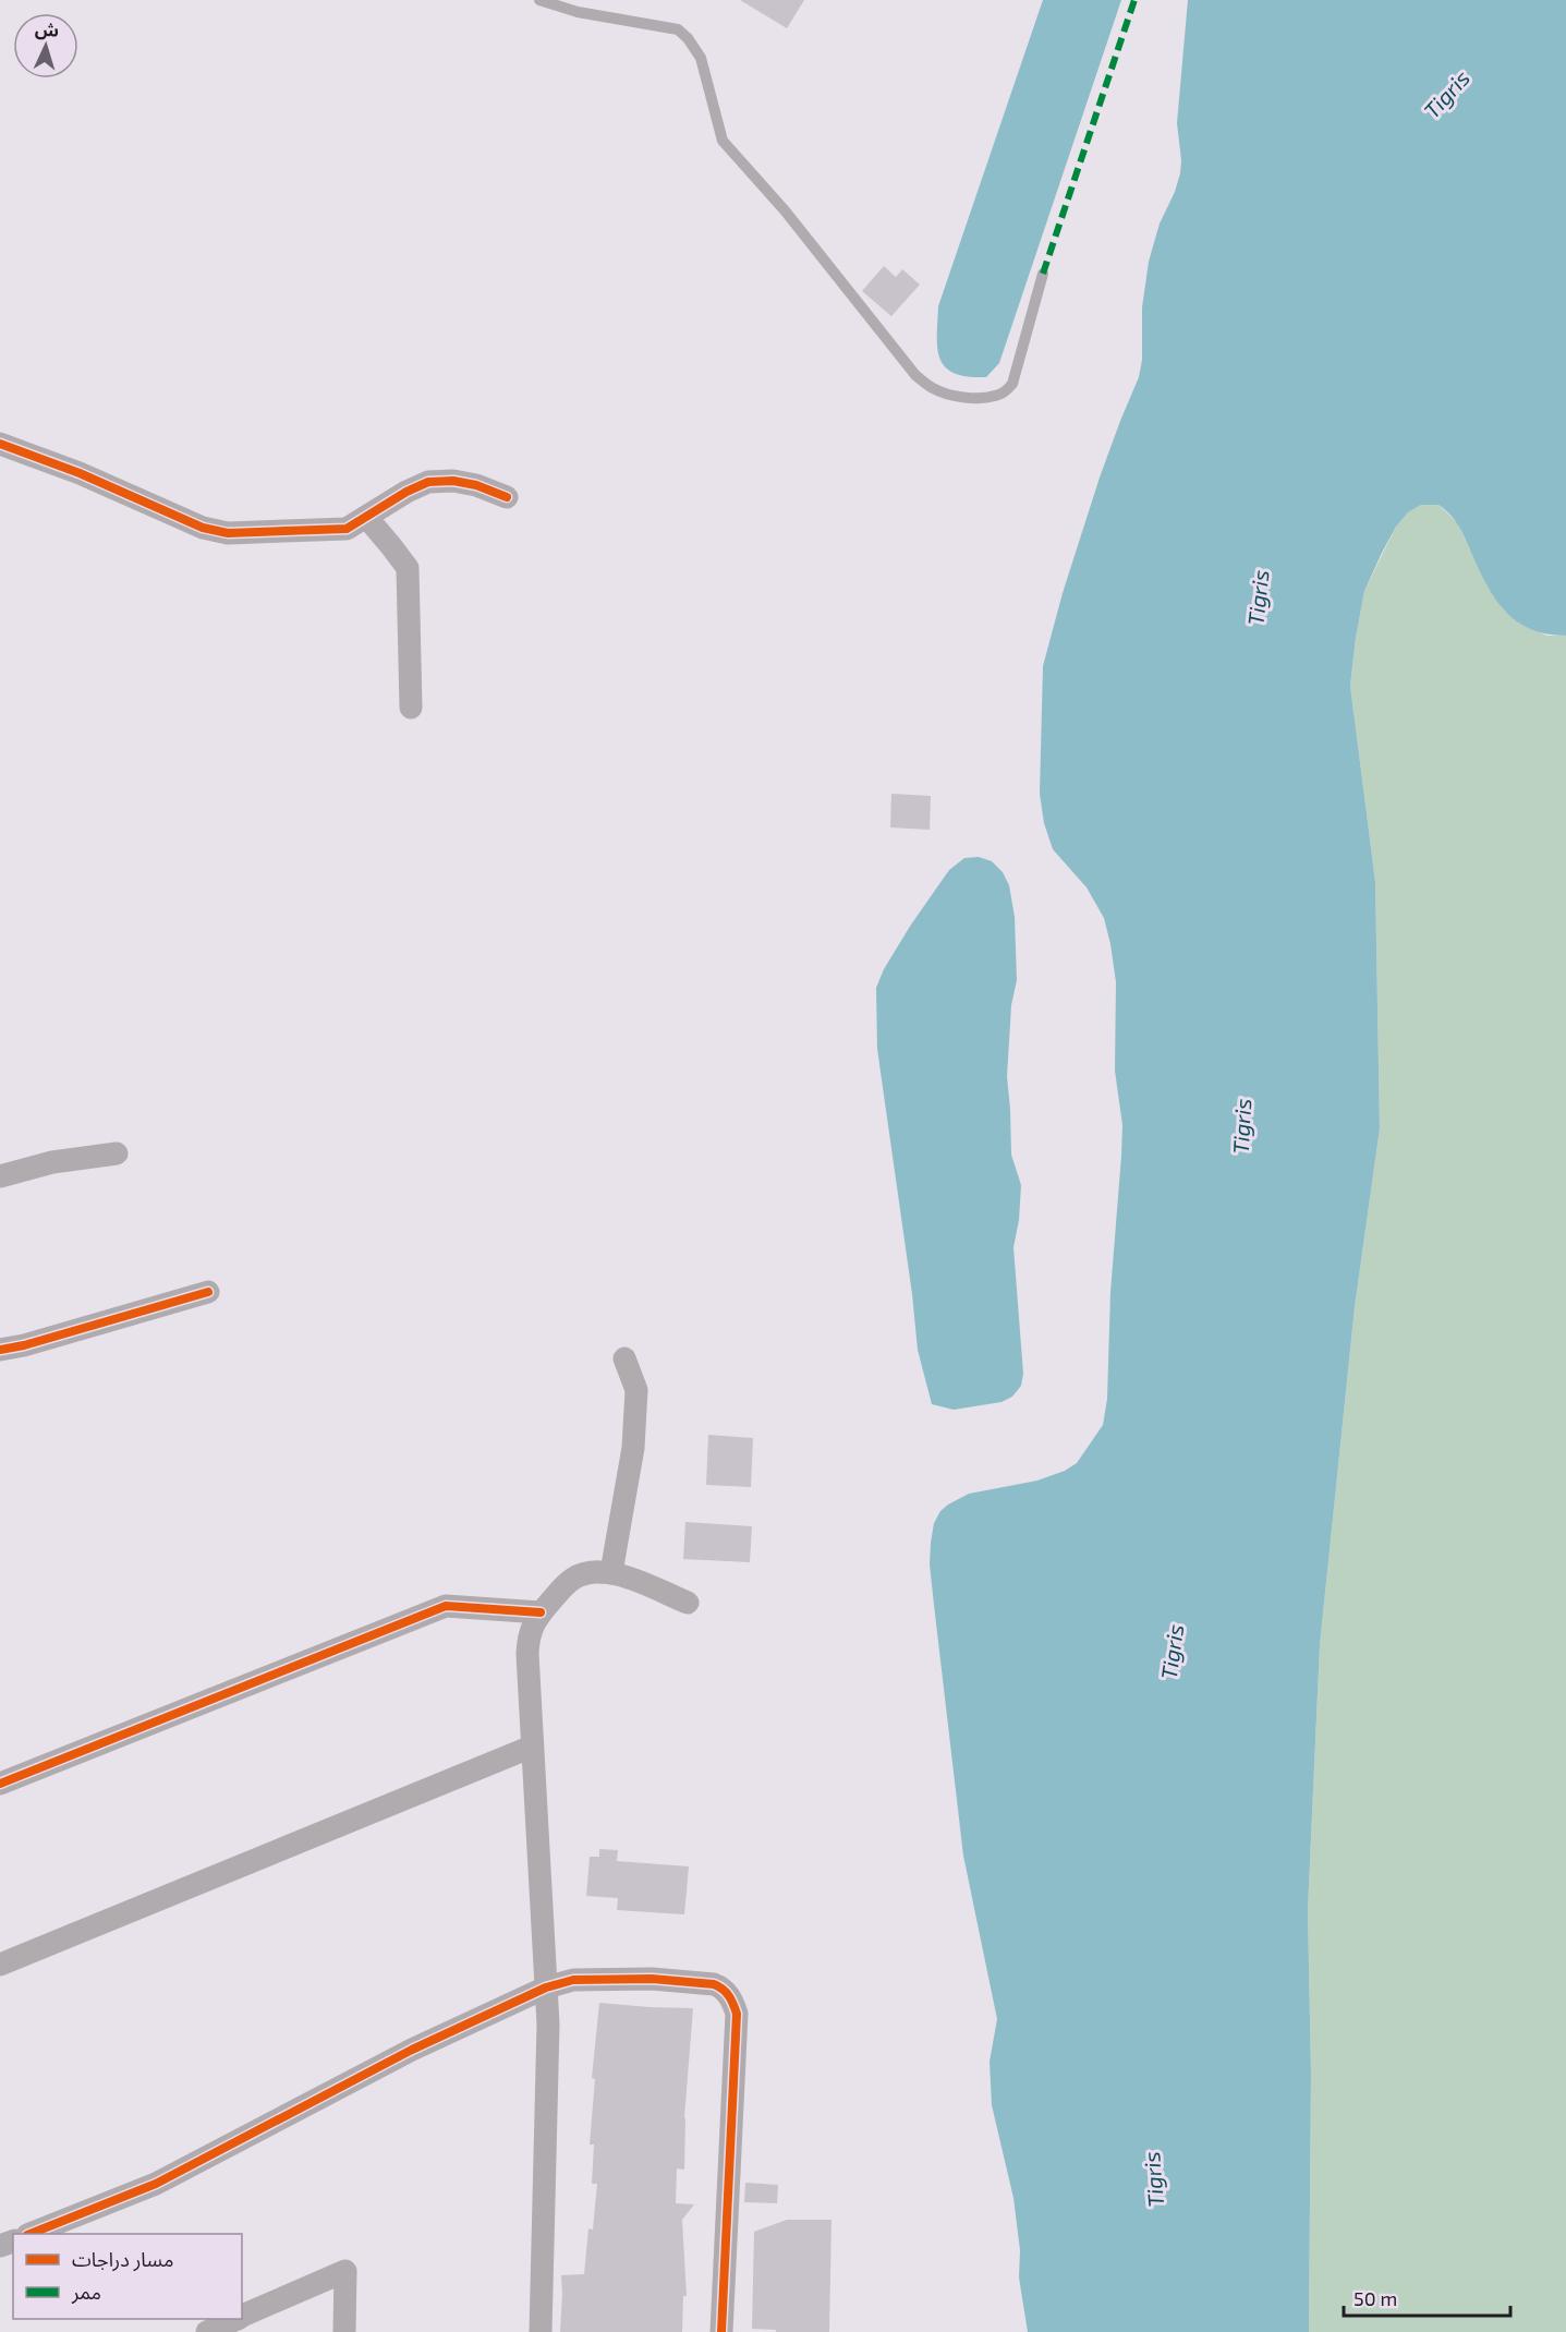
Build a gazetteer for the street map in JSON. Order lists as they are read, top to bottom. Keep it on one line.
{"water":["Tigris"],"legend":["مسار دراجات","ممر"],"scale_bar":"50 m","north":"top"}
